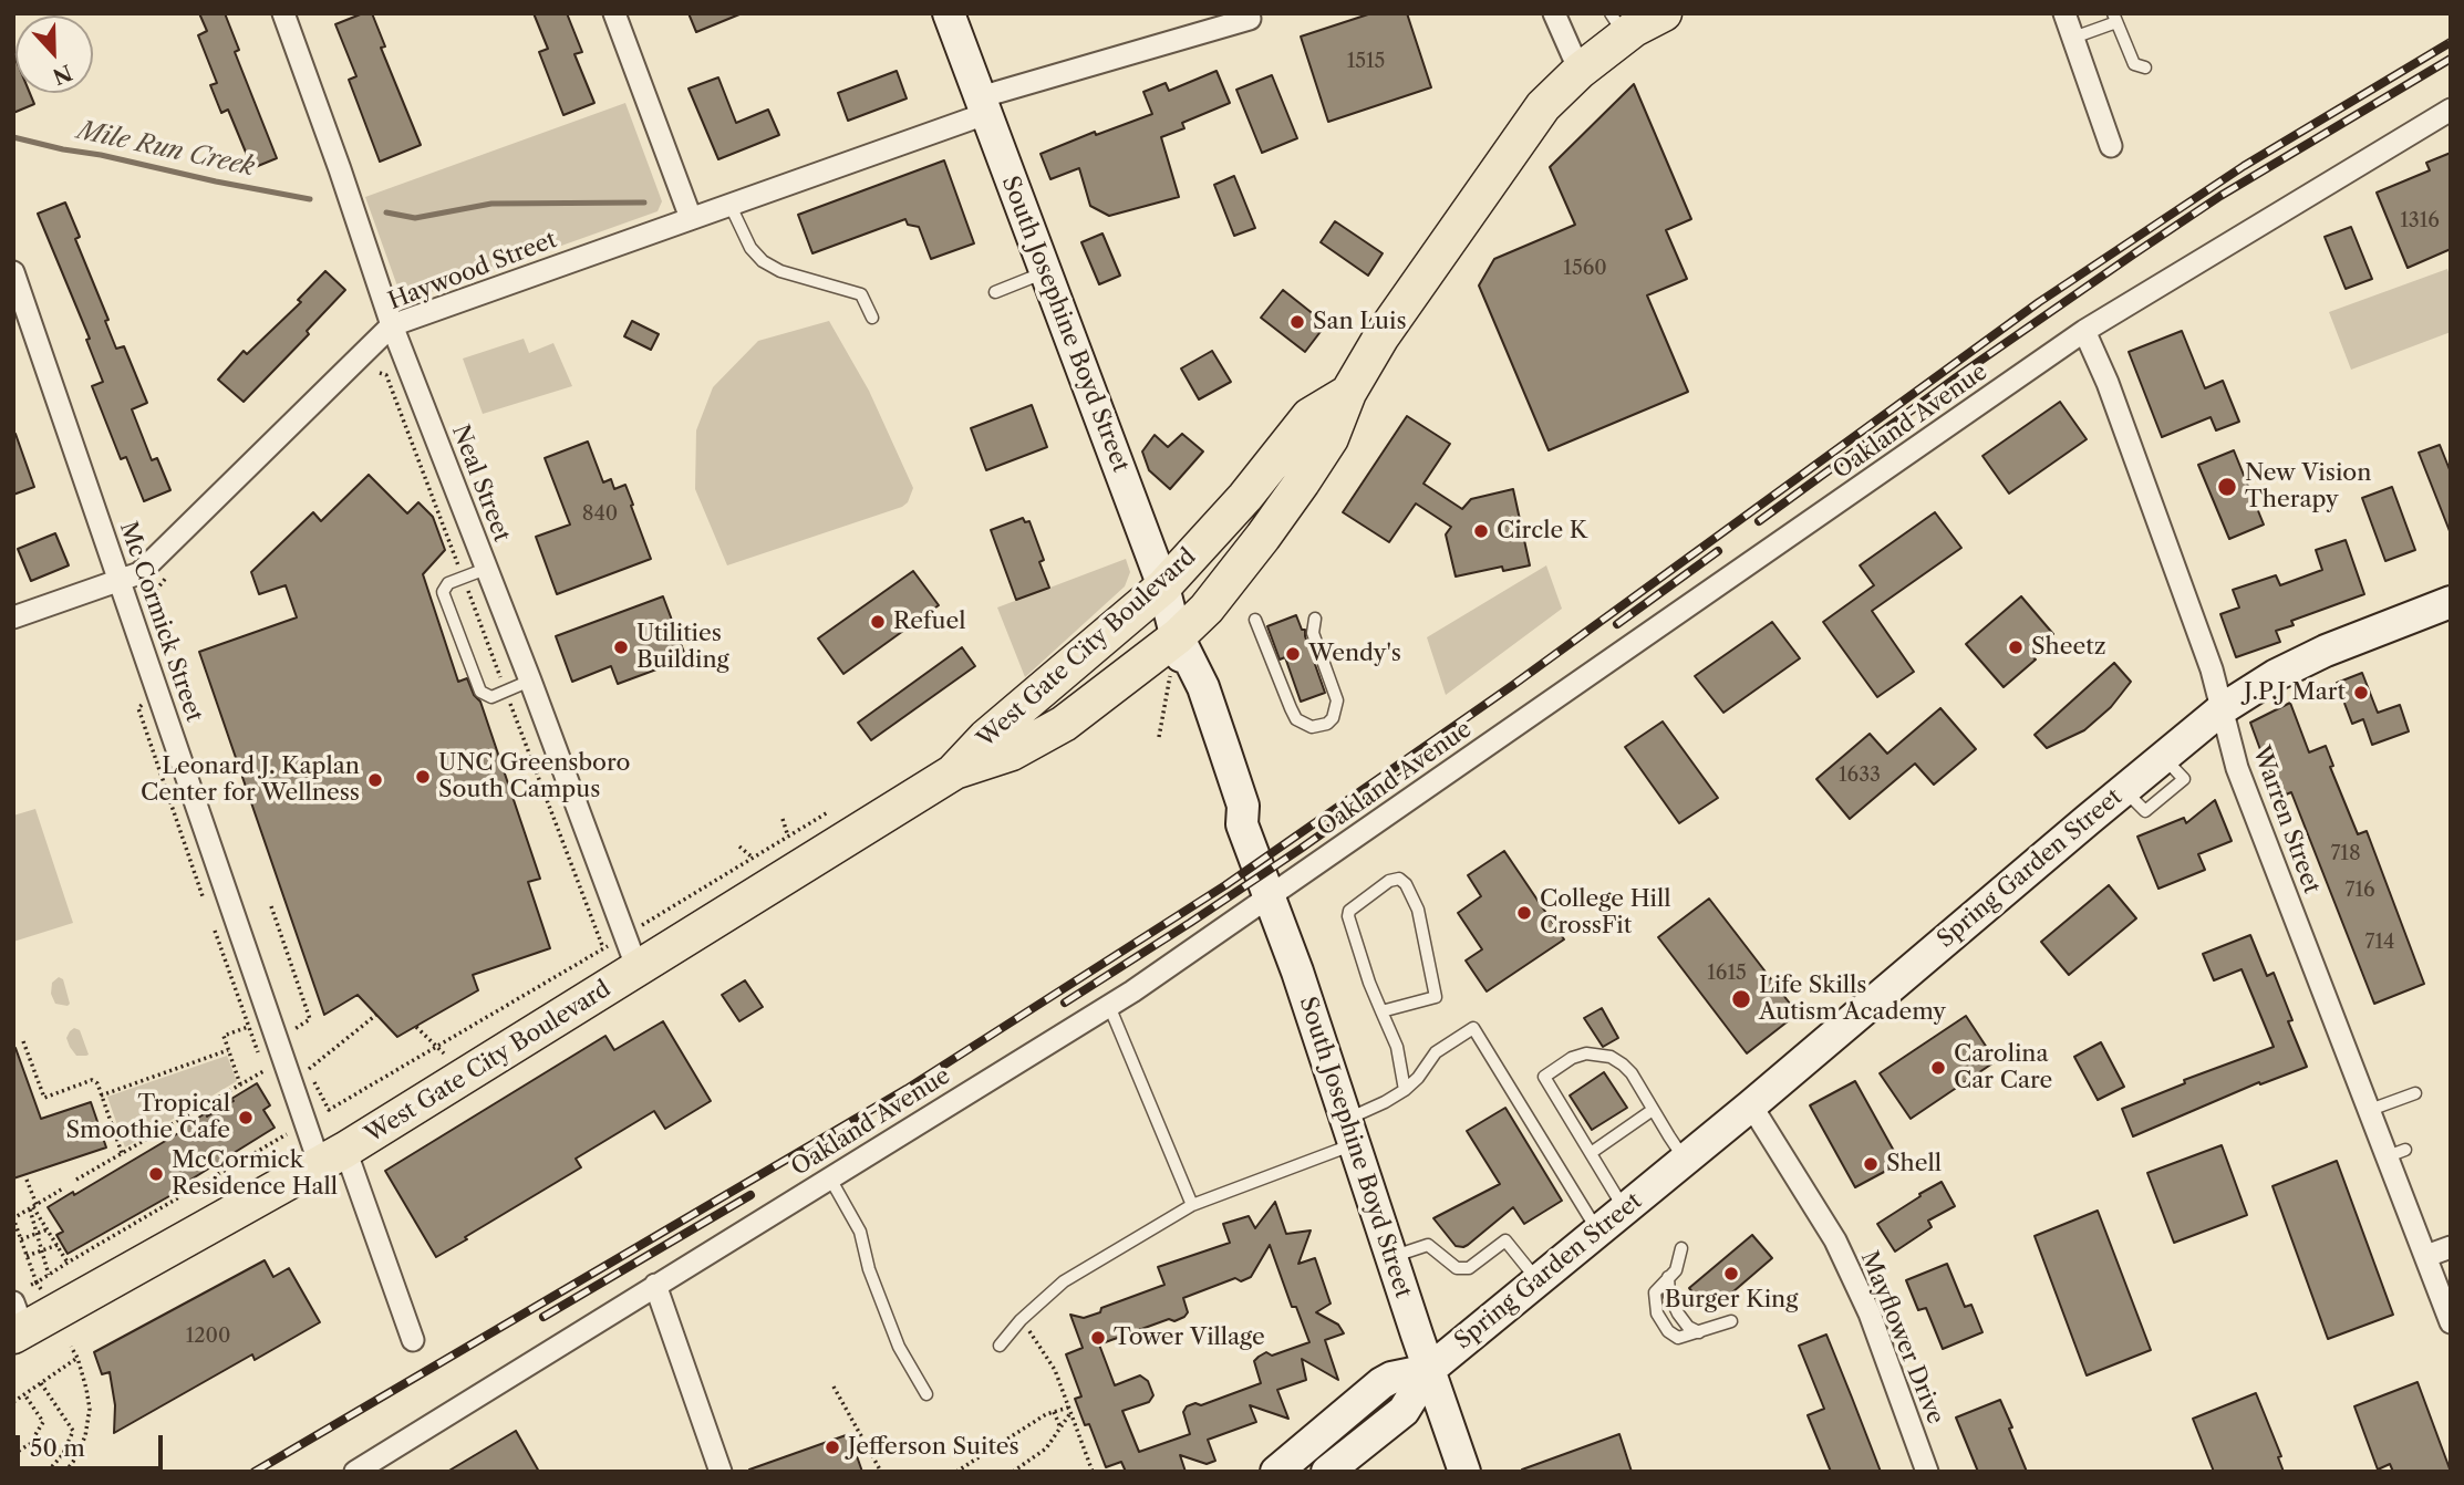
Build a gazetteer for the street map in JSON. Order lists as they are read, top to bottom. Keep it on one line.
{"streets":{"main road":["South Josephine Boyd Street","West Gate City Boulevard","Spring Garden Street"],"street":["Haywood Street","Oakland Avenue","Neal Street","Mc Cormick Street","Warren Street","Mayflower Drive"]},"crossings":[["Haywood Street","South Josephine Boyd Street"],["Haywood Street","Neal Street"],["Haywood Street","Mc Cormick Street"],["South Josephine Boyd Street","Oakland Avenue"],["South Josephine Boyd Street","West Gate City Boulevard"],["South Josephine Boyd Street","Spring Garden Street"],["Oakland Avenue","Warren Street"],["Neal Street","West Gate City Boulevard"],["Mc Cormick Street","West Gate City Boulevard"],["Warren Street","Spring Garden Street"],["Spring Garden Street","Mayflower Drive"]],"water":["Mile Run Creek"],"places":["San Luis","New Vision Therapy","Circle K","Refuel","Utilities Building","Sheetz","Wendy's","J.P.J Mart","UNC Greensboro South Campus","Leonard J. Kaplan Center for Wellness","College Hill CrossFit","Life Skills Autism Academy","Carolina Car Care","Tropical Smoothie Cafe","Shell","McCormick Residence Hall","Burger King","Tower Village","Jefferson Suites"],"house_numbers":["1515","1316","1560","840","1633","718","716","714","1615","1200"],"scale_bar":"50 m","north":"bottom"}
